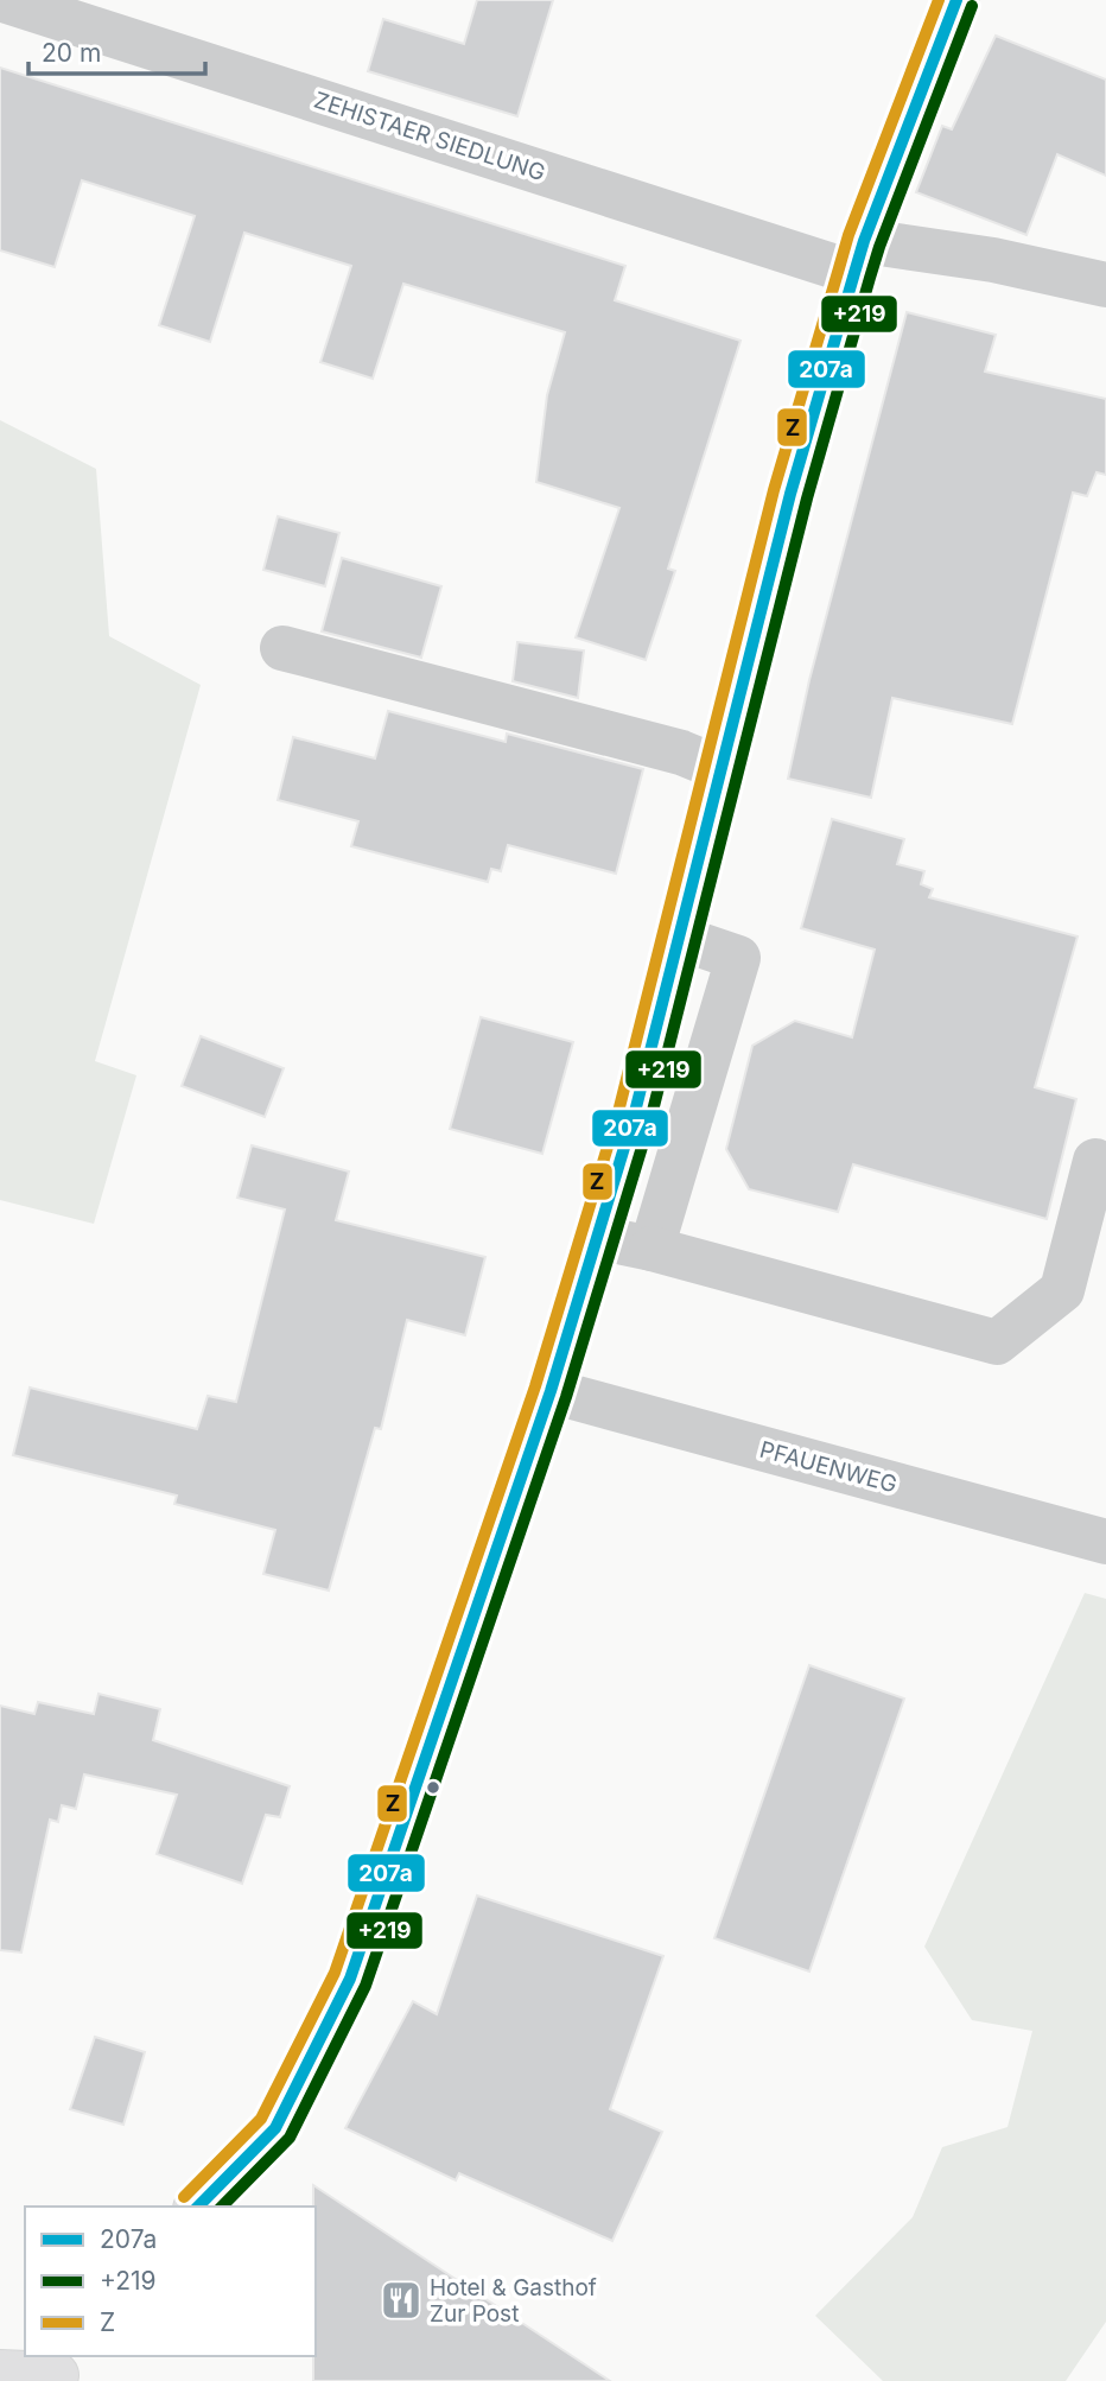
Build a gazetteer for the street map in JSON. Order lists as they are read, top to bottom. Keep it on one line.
{"streets":{"street":["ZEHISTAER SIEDLUNG","PFAUENWEG"]},"places":{"restaurant":["Hotel & Gasthof Zur Post"]},"lines":["transit line 207a","transit line Z","transit line +219"],"legend":["207a","+219","Z"],"scale_bar":"20 m"}
